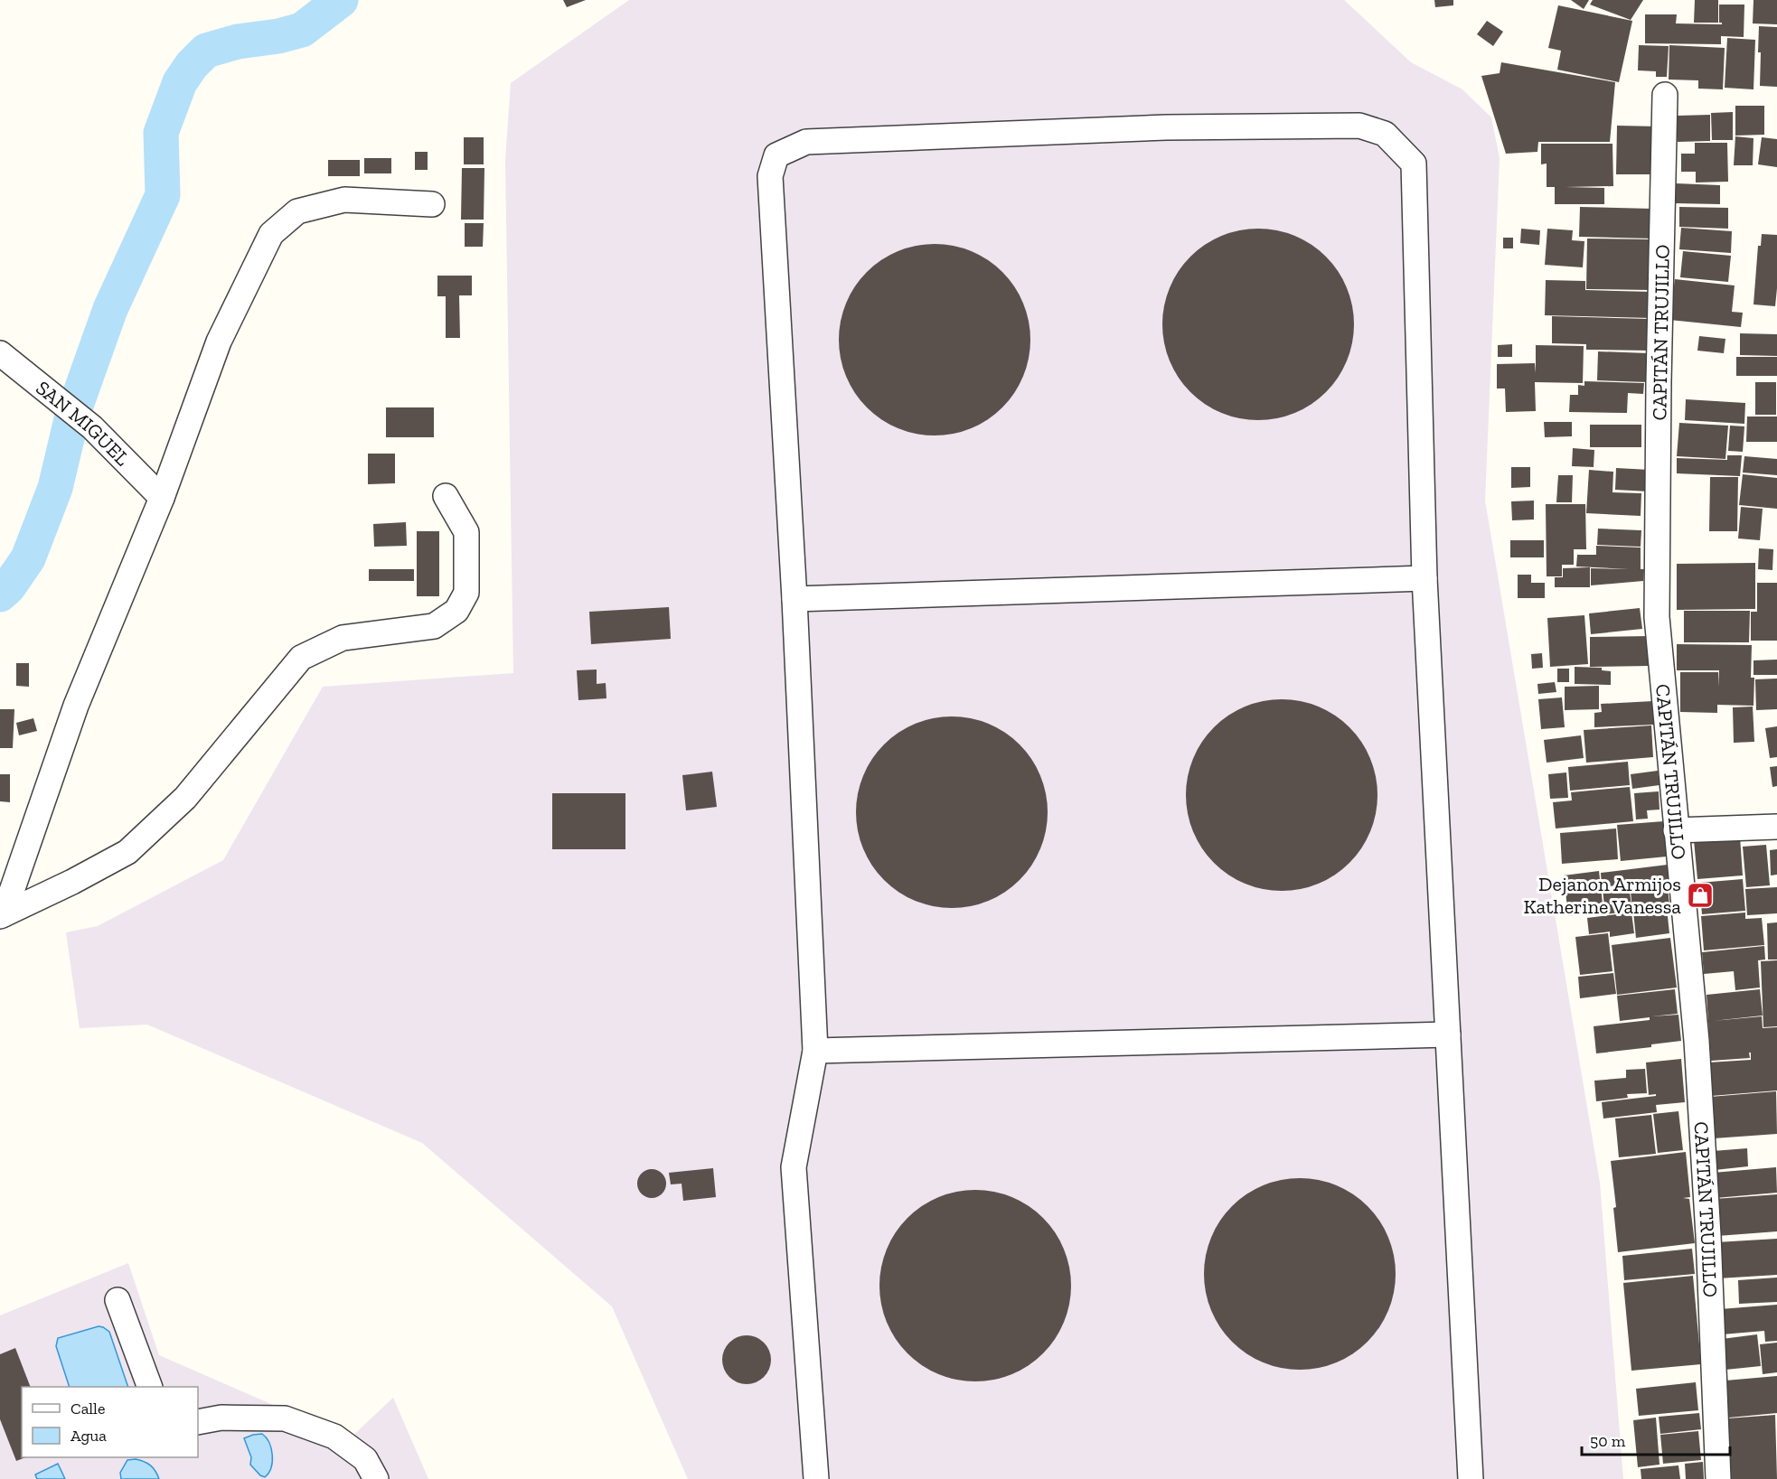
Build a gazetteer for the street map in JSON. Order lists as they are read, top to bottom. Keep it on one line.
{"streets":{"street":["CAPITÁN TRUJILLO","SAN MIGUEL"]},"places":{"shop":["Dejanon Armijos Katherine Vanessa"]},"legend":["Calle","Agua"],"scale_bar":"50 m"}
